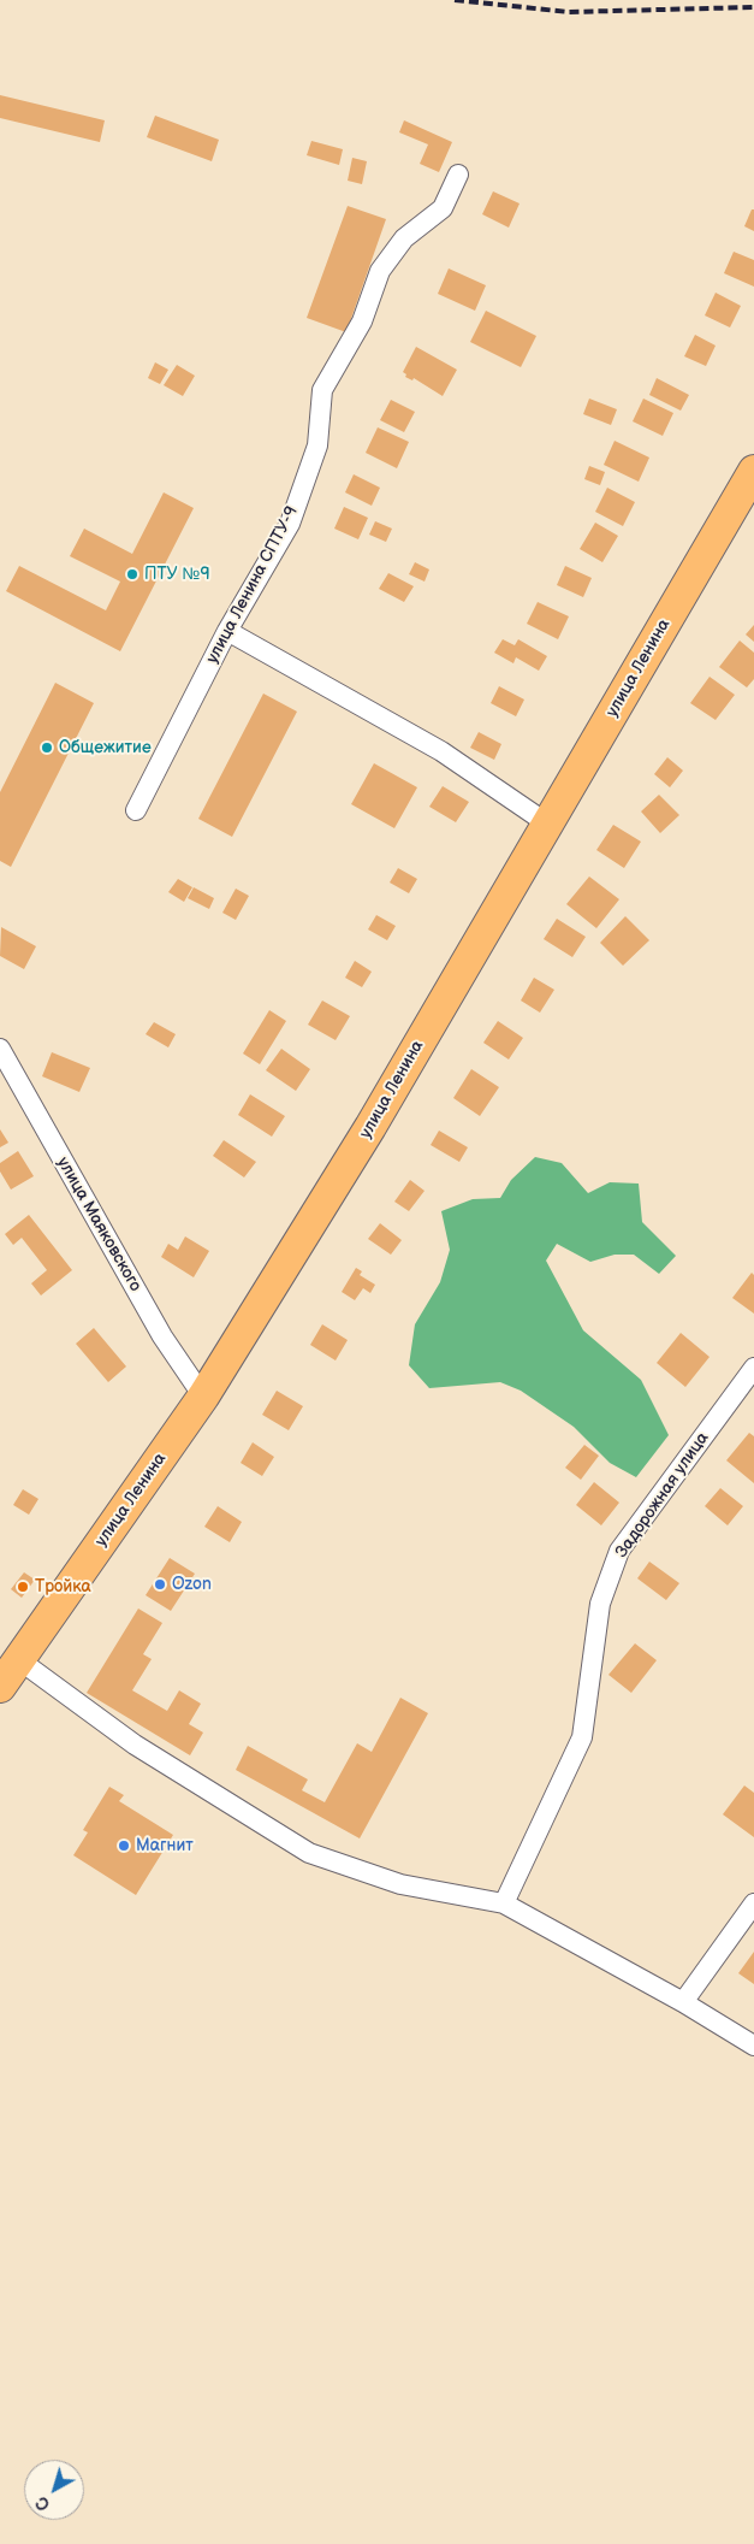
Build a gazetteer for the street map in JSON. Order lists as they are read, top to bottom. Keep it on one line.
{"streets":{"main road":["улица Ленина"],"street":["улица Ленина СПТУ-9","улица Маяковского","Задорожная улица"]},"crossings":[["улица Ленина","улица Маяковского"]],"places":["ПТУ №9","Общежитие","Ozon","Тройка","Магнит"],"north":"bottom left"}
